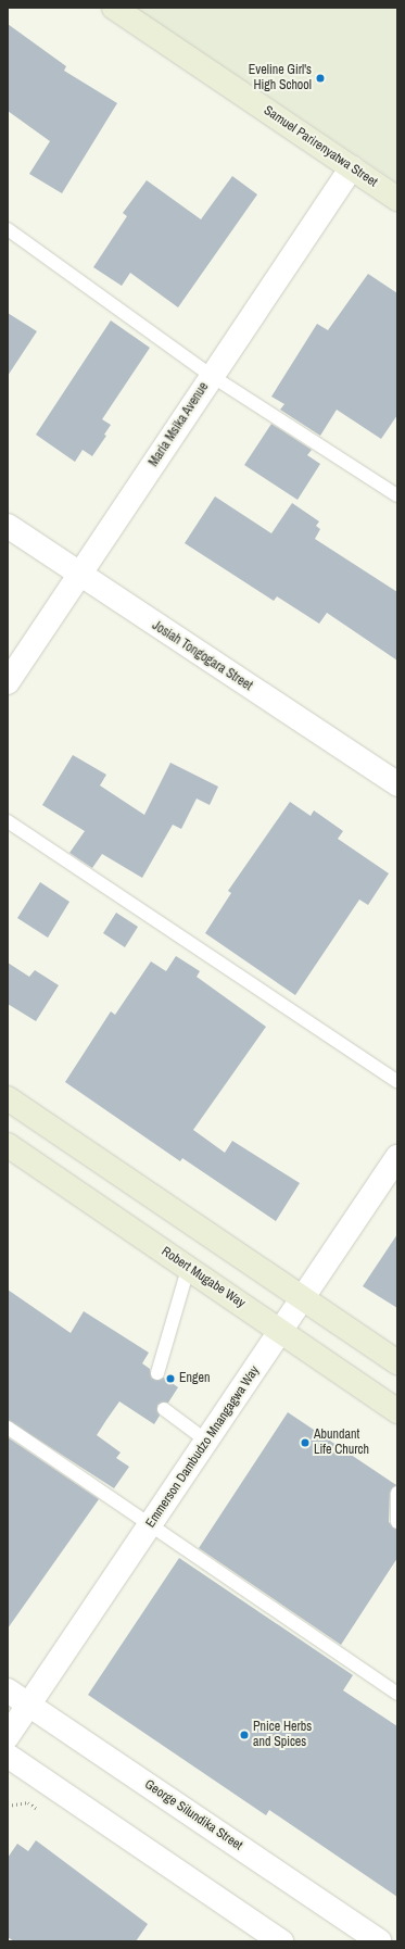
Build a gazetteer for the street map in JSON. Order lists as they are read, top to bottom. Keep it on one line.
{"streets":{"main road":["Samuel Parirenyatwa Street","Robert Mugabe Way"],"street":["Maria Msika Avenue","Josiah Tongogara Street","Emmerson Dambudzo Mnangagwa Way","George Silundika Street"]},"crossings":[["Samuel Parirenyatwa Street","Maria Msika Avenue"],["Maria Msika Avenue","Josiah Tongogara Street"],["Robert Mugabe Way","Emmerson Dambudzo Mnangagwa Way"],["Emmerson Dambudzo Mnangagwa Way","George Silundika Street"]],"places":["Eveline Girl's High School","Engen","Abundant Life Church","Pnice Herbs and Spices"]}
